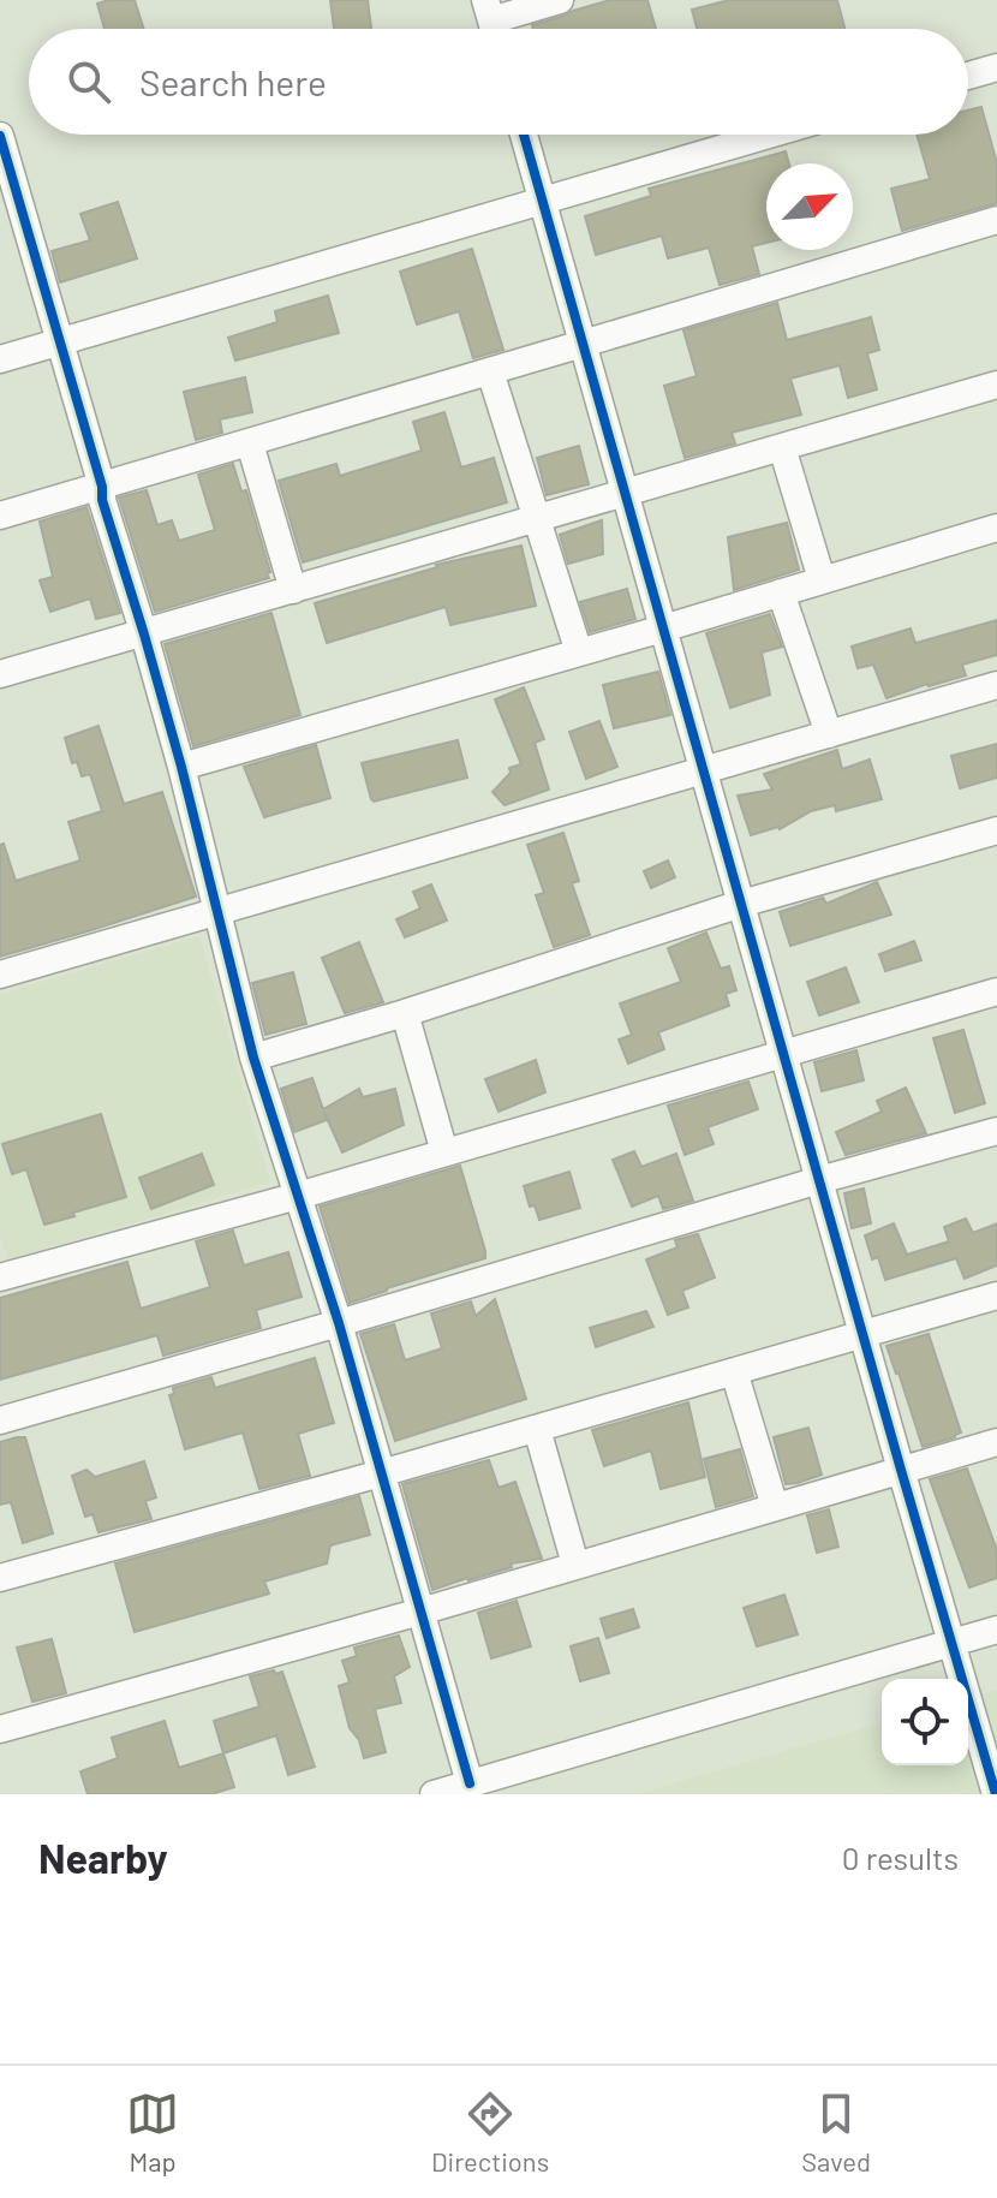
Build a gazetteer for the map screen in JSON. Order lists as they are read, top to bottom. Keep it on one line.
{"north":"top right","page":{"search":"Search here","heading":["Nearby","0 results"],"nav":["Map","Directions","Saved"]}}
